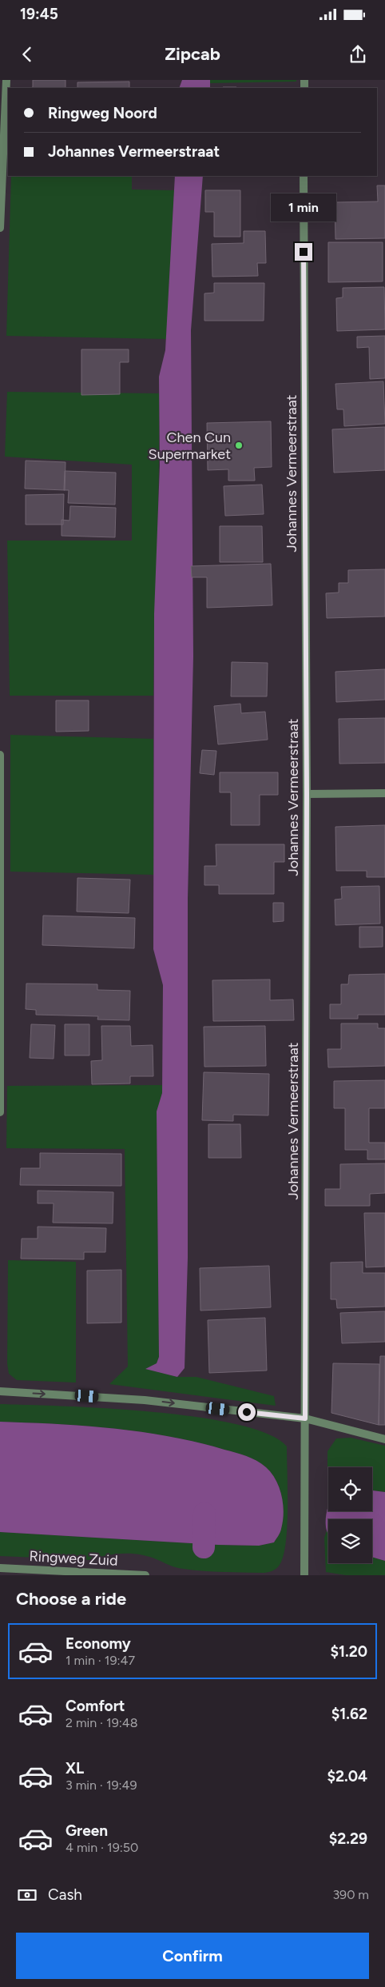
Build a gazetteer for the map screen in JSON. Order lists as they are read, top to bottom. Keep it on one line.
{"streets":{"street":["Johannes Vermeerstraat","Ringweg Zuid"]},"places":["Chen Cun Supermarket"],"page":{"status":"19:45","header":"Zipcab","banner":["Ringweg Noord","Johannes Vermeerstraat"],"bubble":"1 min","heading":"Choose a ride","list":[{"name":"Economy","note":"1 min · 19:47","value":"$1.20"},{"name":"Comfort","note":"2 min · 19:48","value":"$1.62"},{"name":"XL","note":"3 min · 19:49","value":"$2.04"},{"name":"Green","note":"4 min · 19:50","value":"$2.29"}],"pay":["Cash","390 m"],"buttons":"Confirm"}}
